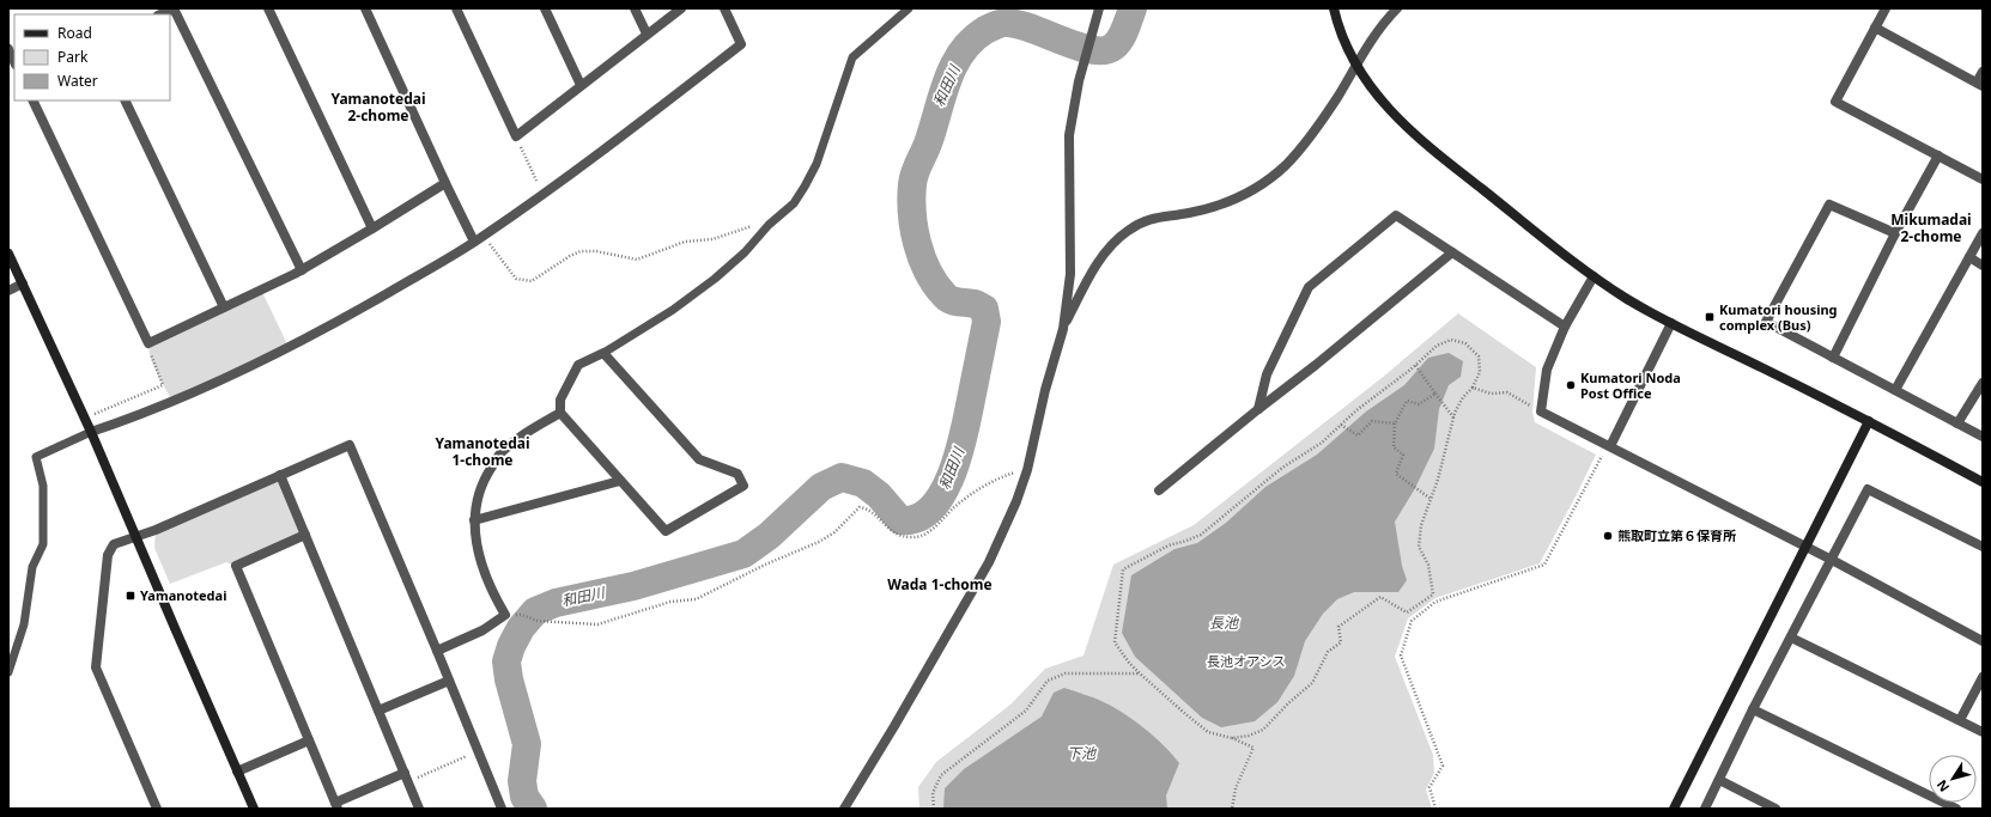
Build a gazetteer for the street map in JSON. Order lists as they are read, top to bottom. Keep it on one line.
{"districts":["Yamanotedai 2-chome","Mikumadai 2-chome","Yamanotedai 1-chome","Wada 1-chome"],"water":["和田川","長池","下池"],"parks":["長池オアシス"],"places":{"transit":["Kumatori housing complex (Bus)","Yamanotedai"],"other":["Kumatori Noda Post Office","熊取町立第６保育所"]},"legend":["Road","Park","Water"],"north":"bottom left"}
